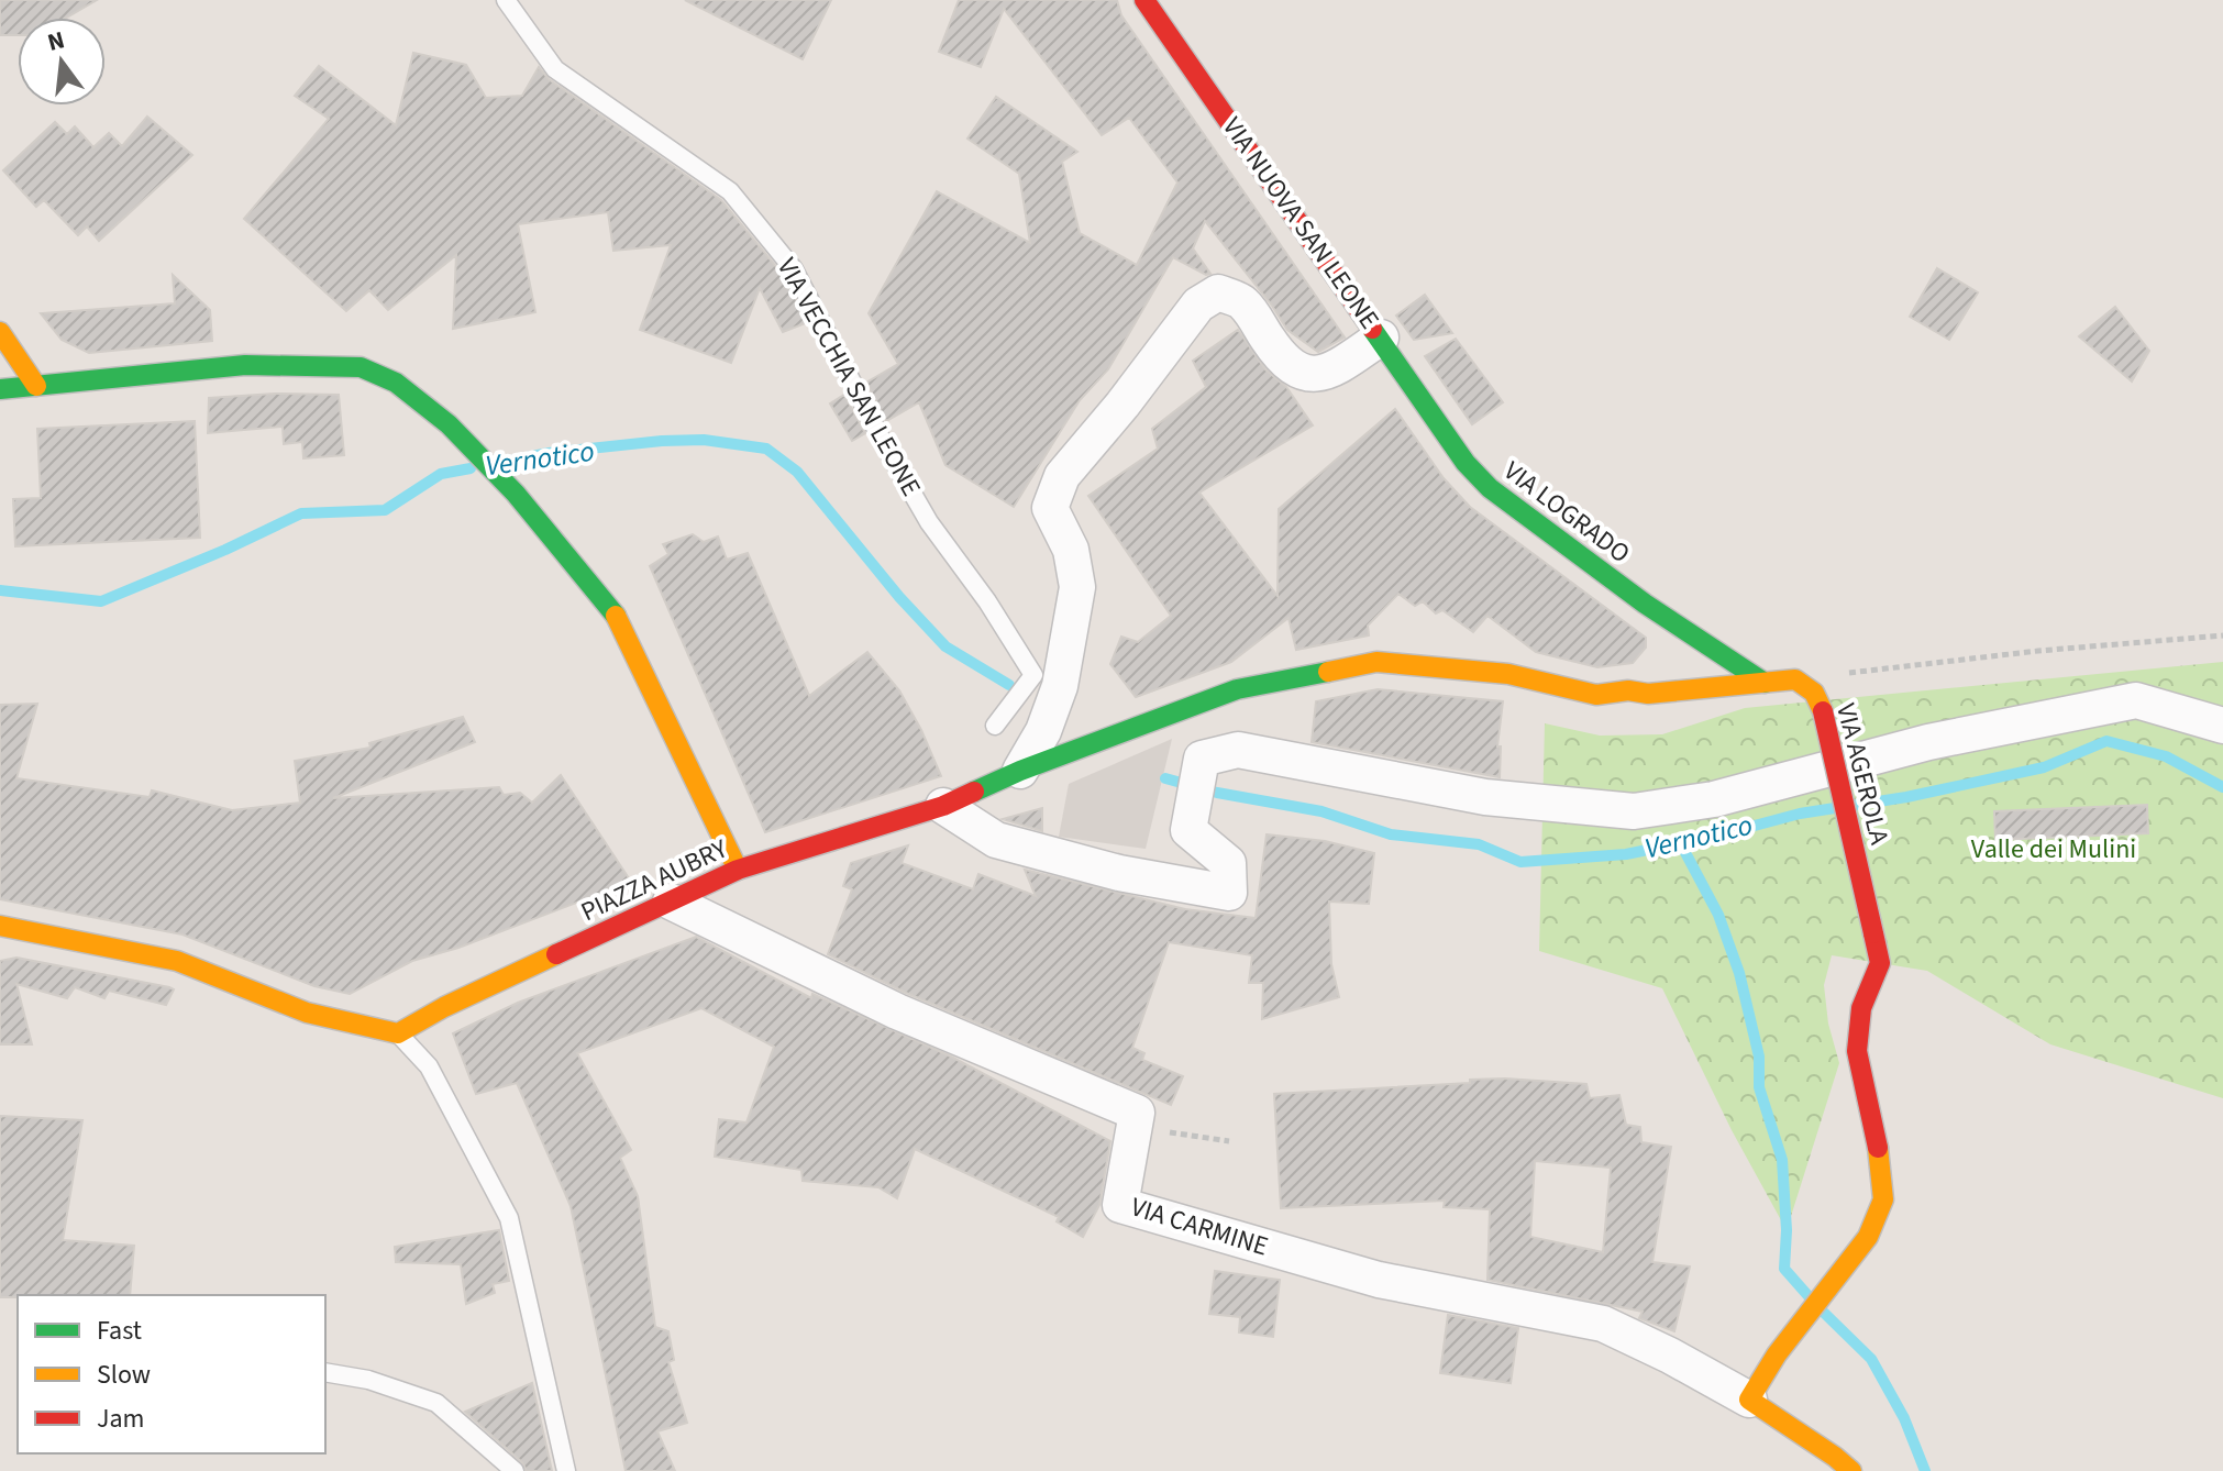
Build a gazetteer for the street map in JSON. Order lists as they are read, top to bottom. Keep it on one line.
{"streets":{"street":["VIA NUOVA SAN LEONE","VIA LOGRADO","VIA AGEROLA","PIAZZA AUBRY","VIA CARMINE"],"lane":["VIA VECCHIA SAN LEONE"]},"crossings":[["VIA NUOVA SAN LEONE","VIA LOGRADO"],["VIA NUOVA SAN LEONE","PIAZZA AUBRY"],["VIA LOGRADO","PIAZZA AUBRY"],["VIA AGEROLA","VIA CARMINE"]],"water":["Vernotico"],"parks":["Valle dei Mulini"],"legend":["Fast","Slow","Jam"],"north":"top"}
